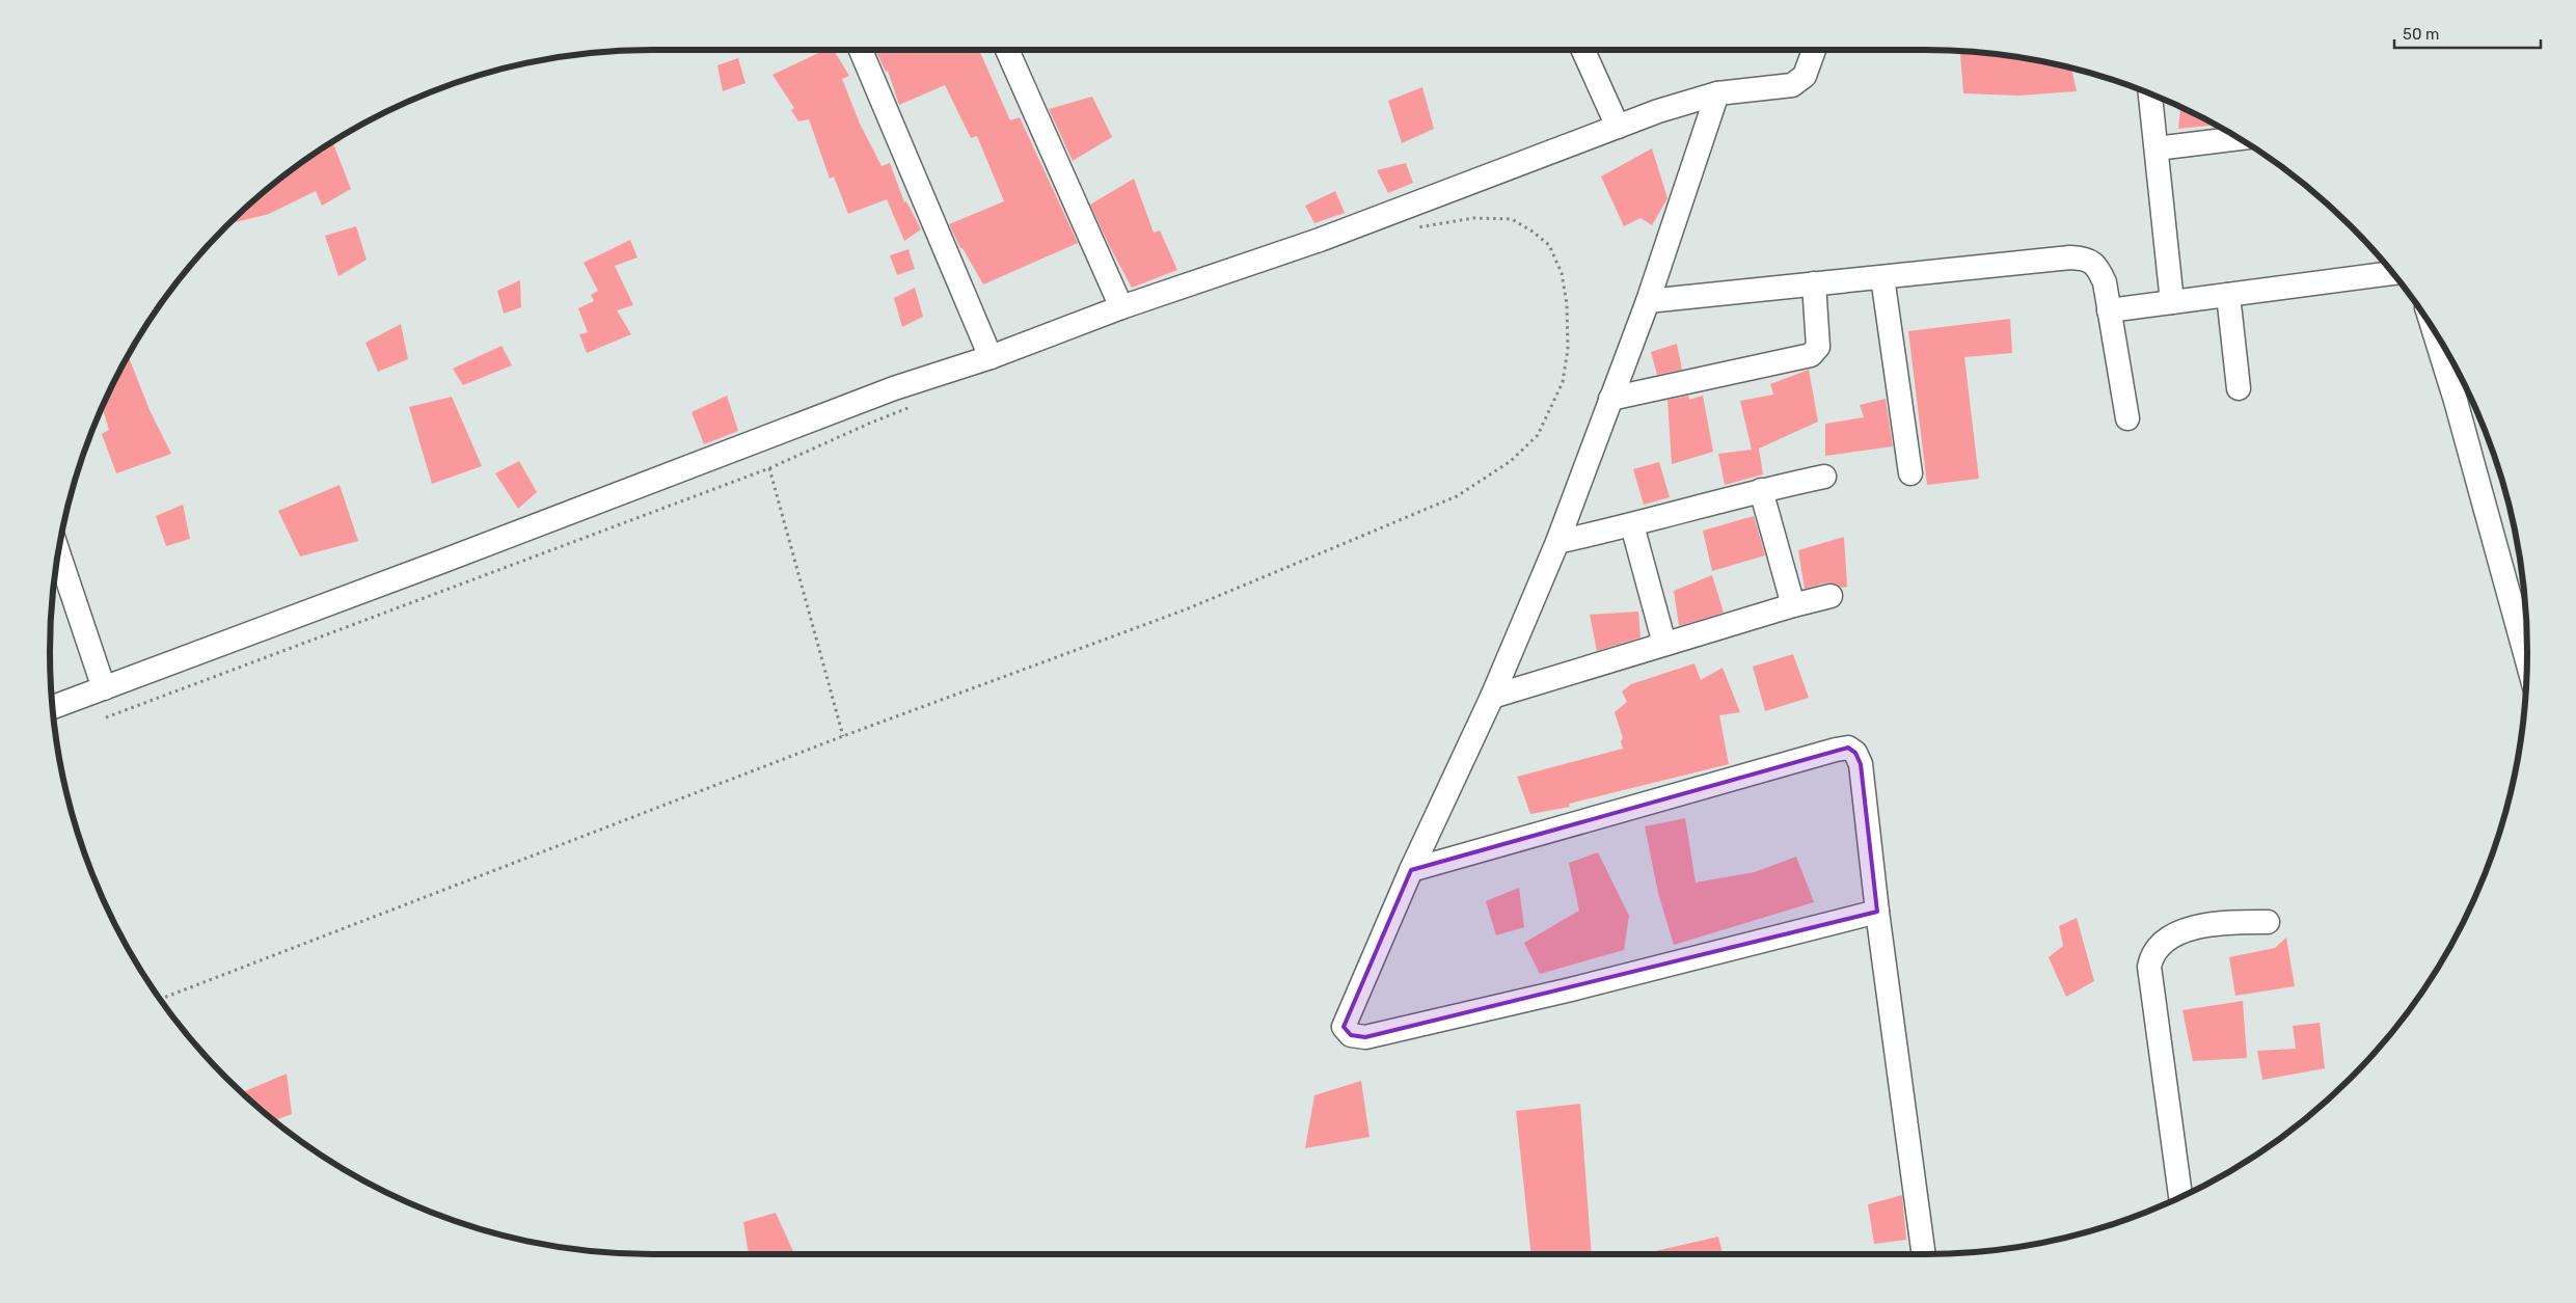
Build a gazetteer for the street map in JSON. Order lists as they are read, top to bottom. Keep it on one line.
{"scale_bar":"50 m"}
